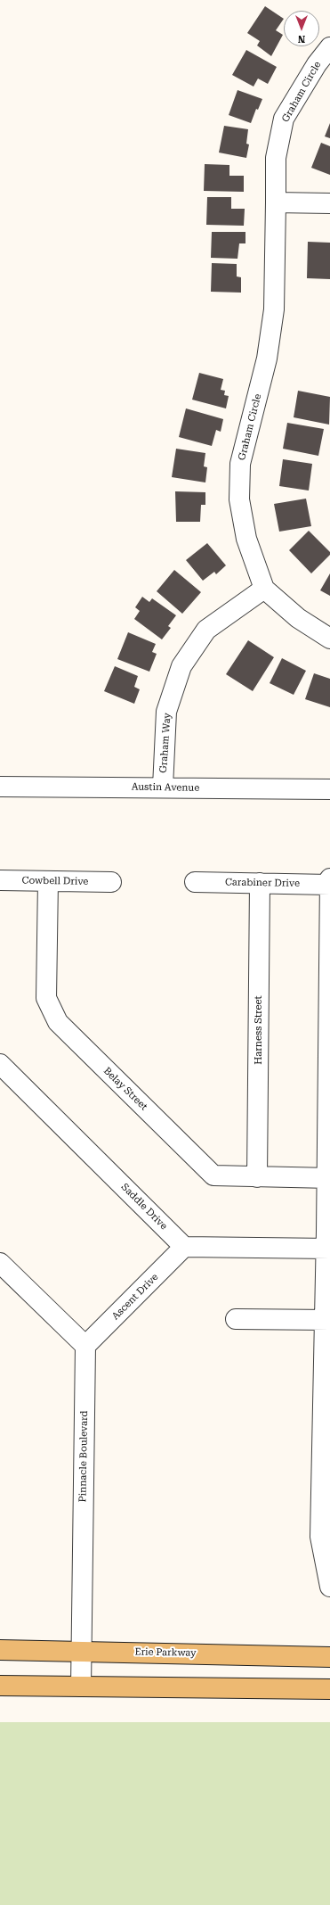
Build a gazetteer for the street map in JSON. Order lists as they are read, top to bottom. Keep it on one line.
{"streets":{"main road":["Erie Parkway"],"street":["Graham Circle","Graham Way","Austin Avenue","Cowbell Drive","Carabiner Drive","Harness Street","Belay Street","Saddle Drive","Ascent Drive","Pinnacle Boulevard"]},"crossings":[["Graham Circle","Graham Way"],["Graham Way","Austin Avenue"],["Cowbell Drive","Belay Street"],["Carabiner Drive","Harness Street"],["Harness Street","Belay Street"],["Saddle Drive","Ascent Drive"],["Ascent Drive","Pinnacle Boulevard"],["Pinnacle Boulevard","Erie Parkway"]],"north":"bottom"}
